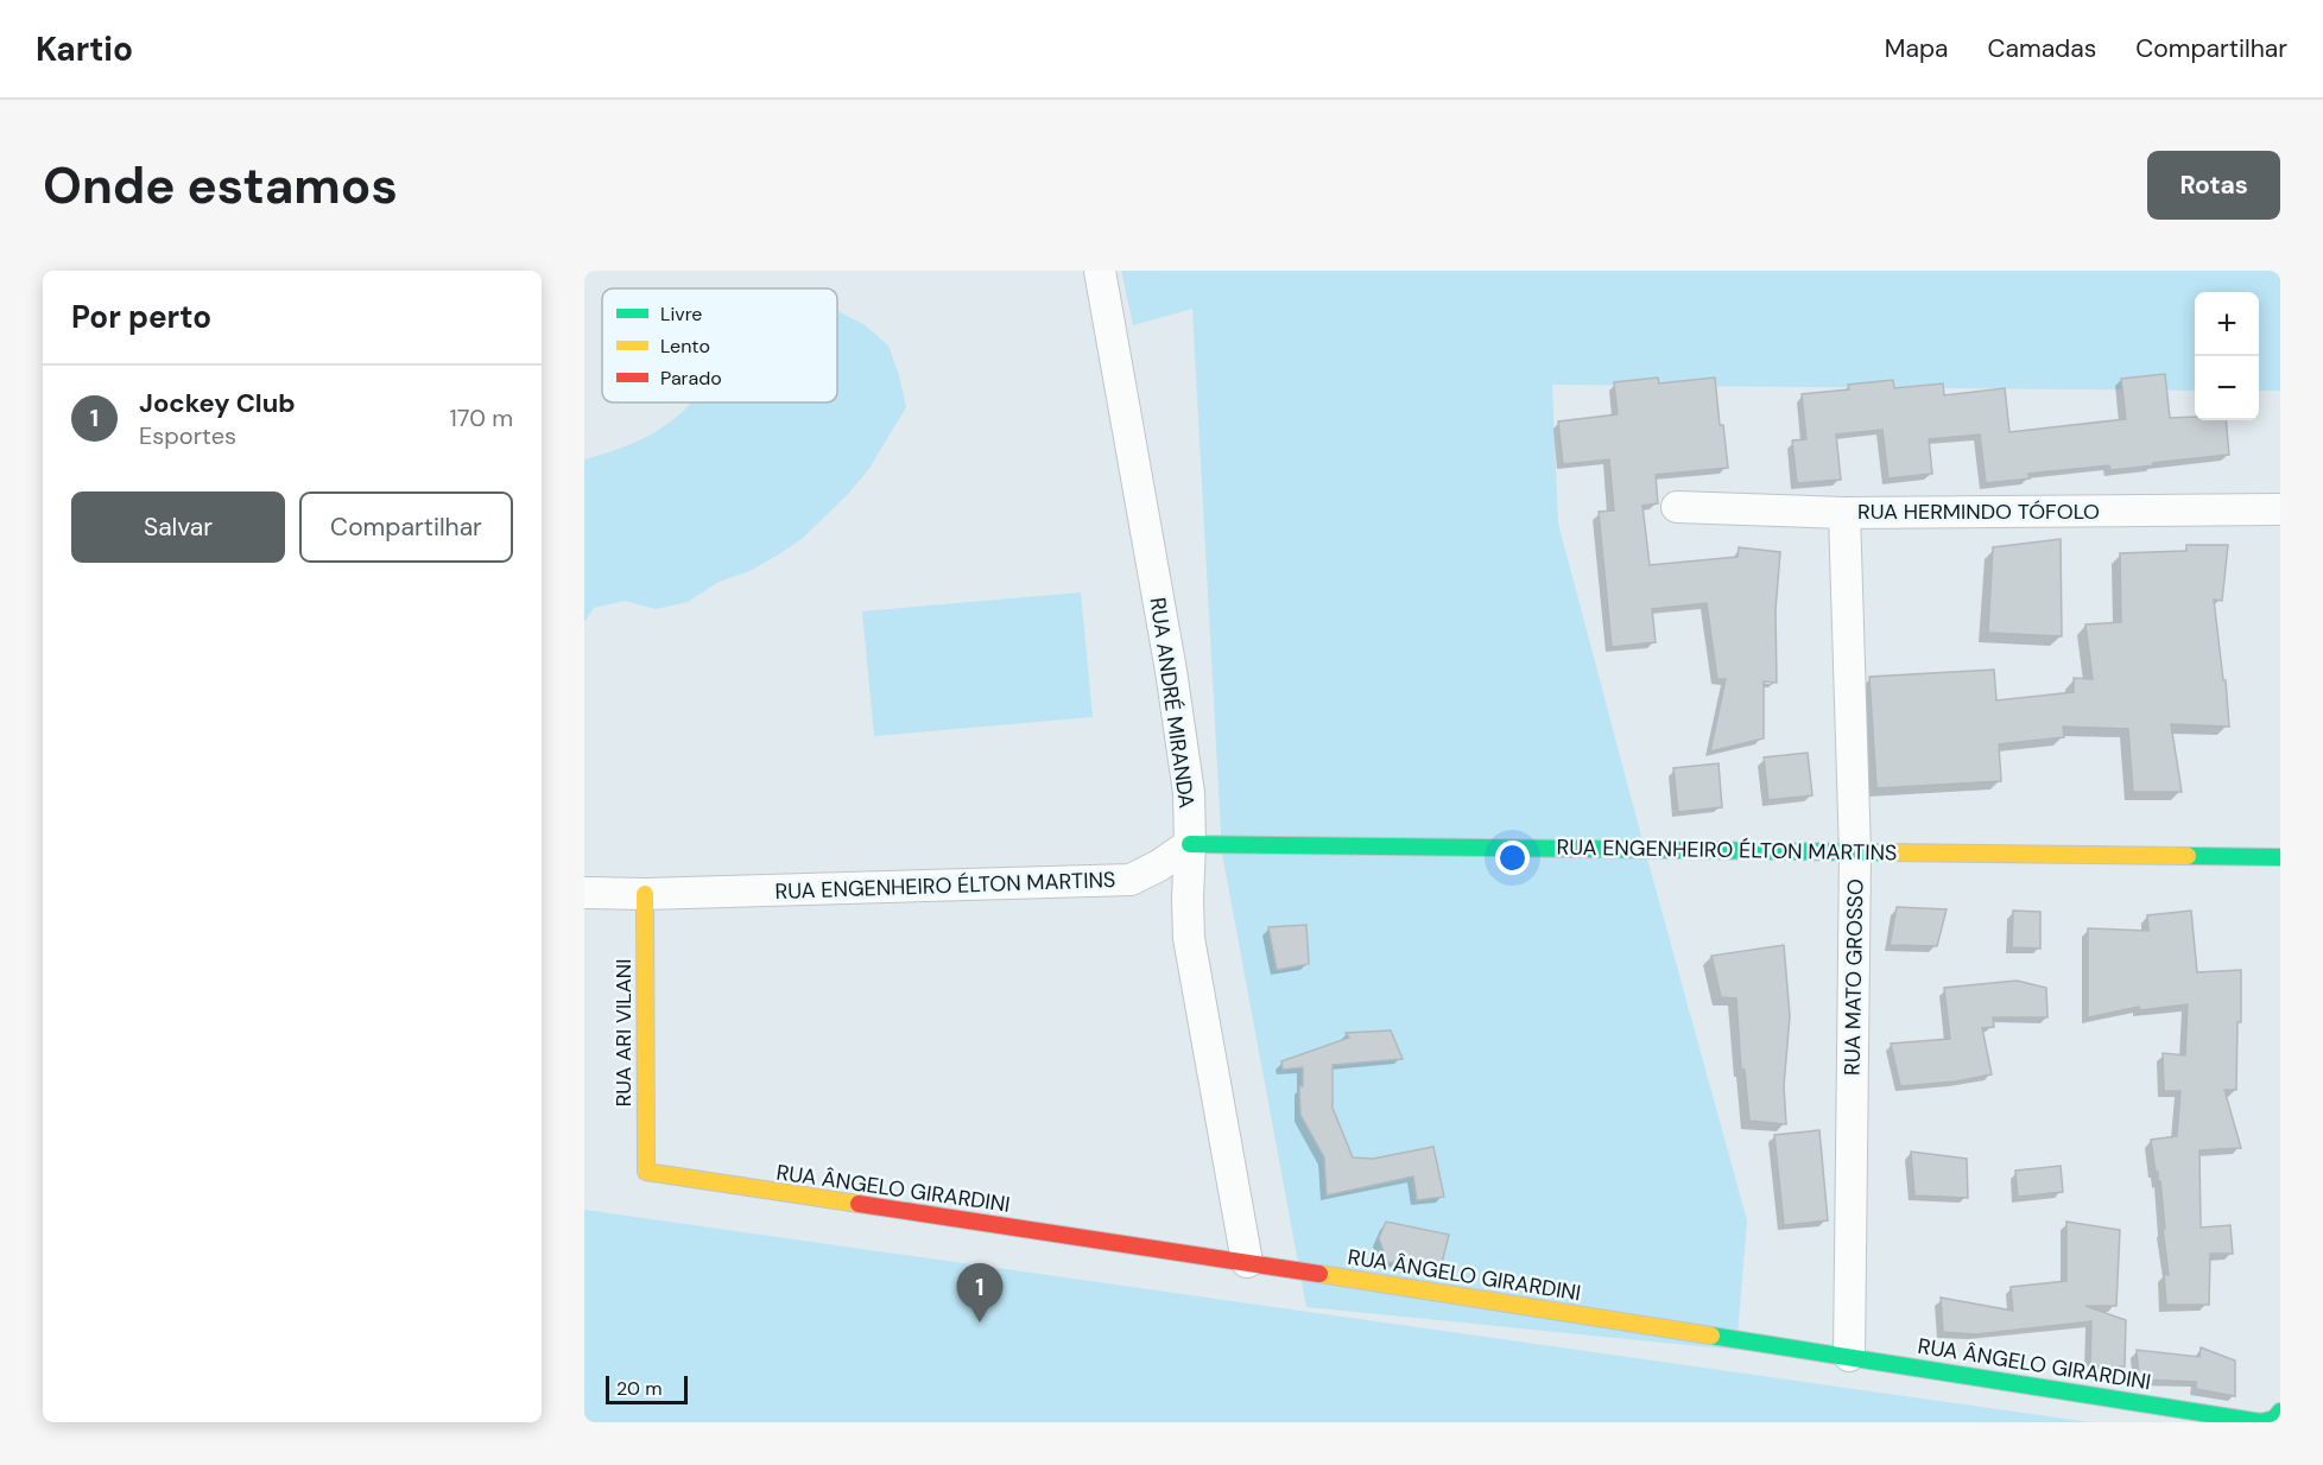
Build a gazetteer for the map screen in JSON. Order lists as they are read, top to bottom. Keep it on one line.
{"streets":{"street":["RUA HERMINDO TÓFOLO","RUA ANDRÉ MIRANDA","RUA ENGENHEIRO ÉLTON MARTINS","RUA MATO GROSSO","RUA ARI VILANI","RUA ÂNGELO GIRARDINI"]},"crossings":[["RUA HERMINDO TÓFOLO","RUA MATO GROSSO"],["RUA ANDRÉ MIRANDA","RUA ENGENHEIRO ÉLTON MARTINS"],["RUA ANDRÉ MIRANDA","RUA ÂNGELO GIRARDINI"],["RUA ENGENHEIRO ÉLTON MARTINS","RUA MATO GROSSO"],["RUA ENGENHEIRO ÉLTON MARTINS","RUA ARI VILANI"],["RUA MATO GROSSO","RUA ÂNGELO GIRARDINI"],["RUA ARI VILANI","RUA ÂNGELO GIRARDINI"]],"legend":["Livre","Lento","Parado"],"scale_bar":"20 m","page":{"header":"Kartio","nav":["Mapa","Camadas","Compartilhar"],"buttons":["Rotas",["Salvar","Compartilhar"]],"title":"Onde estamos","heading":"Por perto","map_buttons":["+","−"],"list":[{"mark":"1","name":"Jockey Club","note":"Esportes","value":"170 m"}],"pins":"1","scale":"20 m"}}
